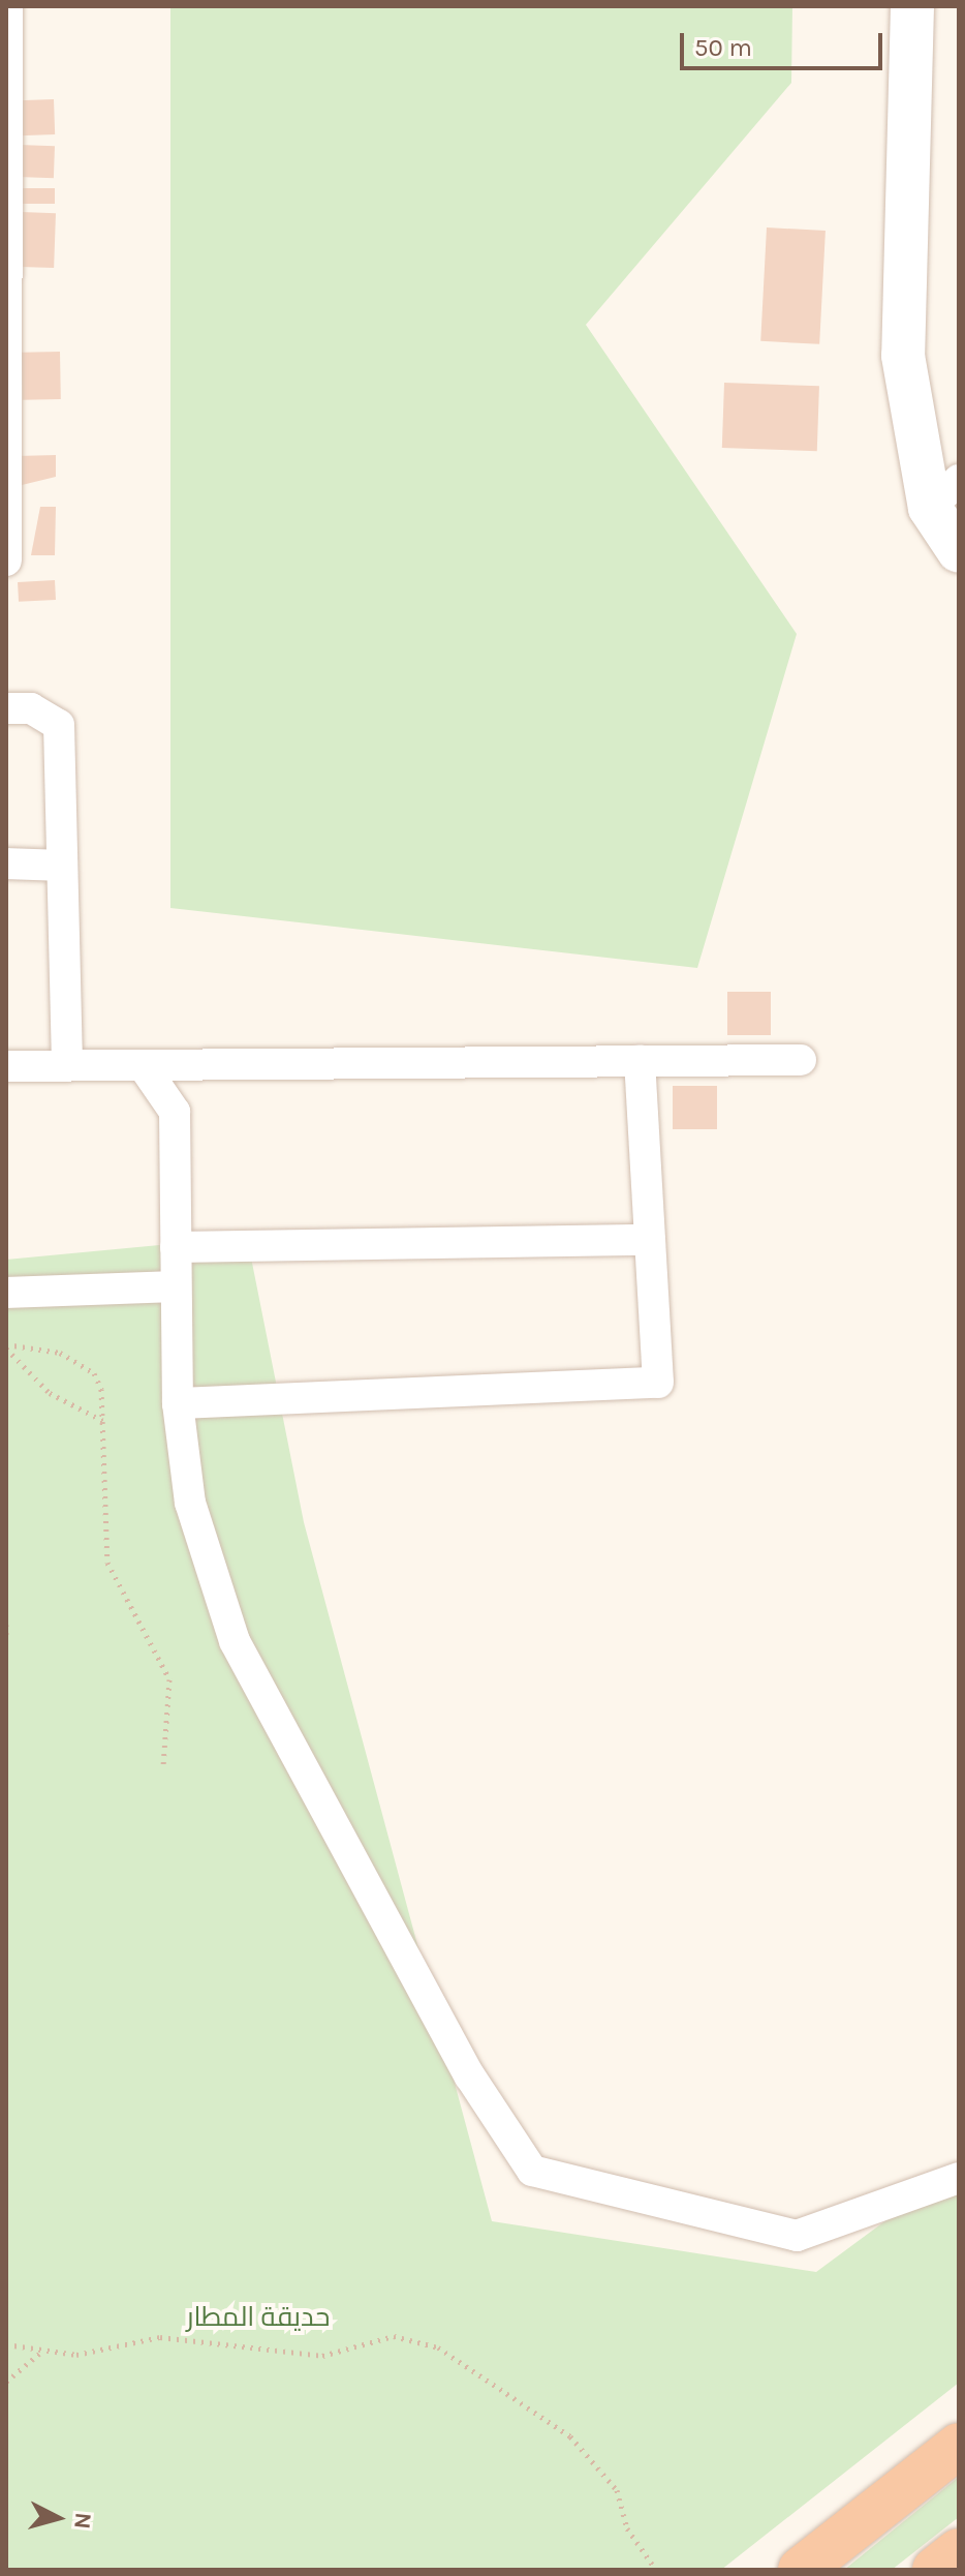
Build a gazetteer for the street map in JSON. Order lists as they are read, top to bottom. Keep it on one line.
{"parks":["حديقة المطار"],"scale_bar":"50 m","north":"right"}
